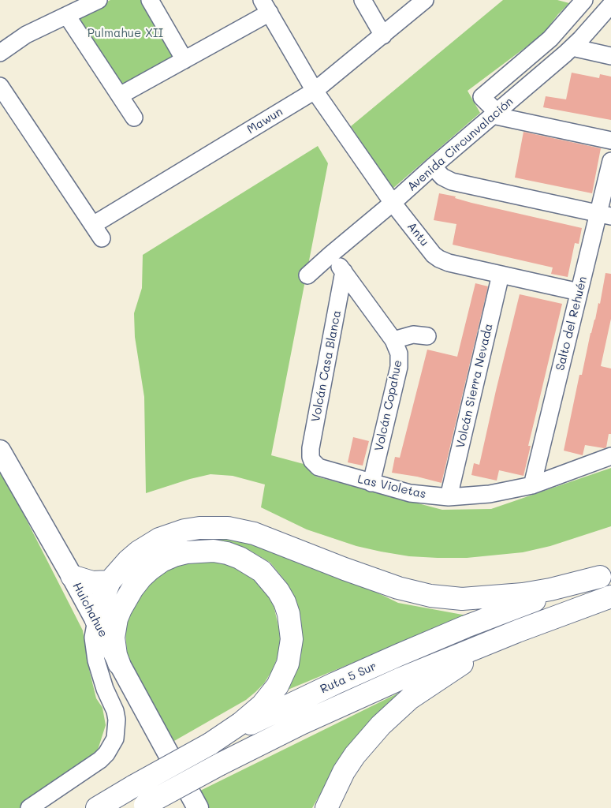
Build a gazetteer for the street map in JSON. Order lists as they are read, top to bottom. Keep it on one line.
{"streets":{"highway":["Ruta 5 Sur"],"main road":["Huichahue"],"street":["Mawun","Avenida Circunvalación","Antu","Salto del Rehuén","Volcán Casa Blanca","Volcán Sierra Nevada","Volcán Copahue","Las Violetas"]},"crossings":[["Mawun","Antu"],["Avenida Circunvalación","Antu"],["Avenida Circunvalación","Volcán Copahue"],["Antu","Salto del Rehuén"],["Antu","Volcán Sierra Nevada"],["Salto del Rehuén","Las Violetas"],["Volcán Casa Blanca","Volcán Copahue"],["Volcán Casa Blanca","Las Violetas"],["Volcán Sierra Nevada","Las Violetas"],["Volcán Copahue","Las Violetas"]],"parks":["Pulmahue XII"]}
